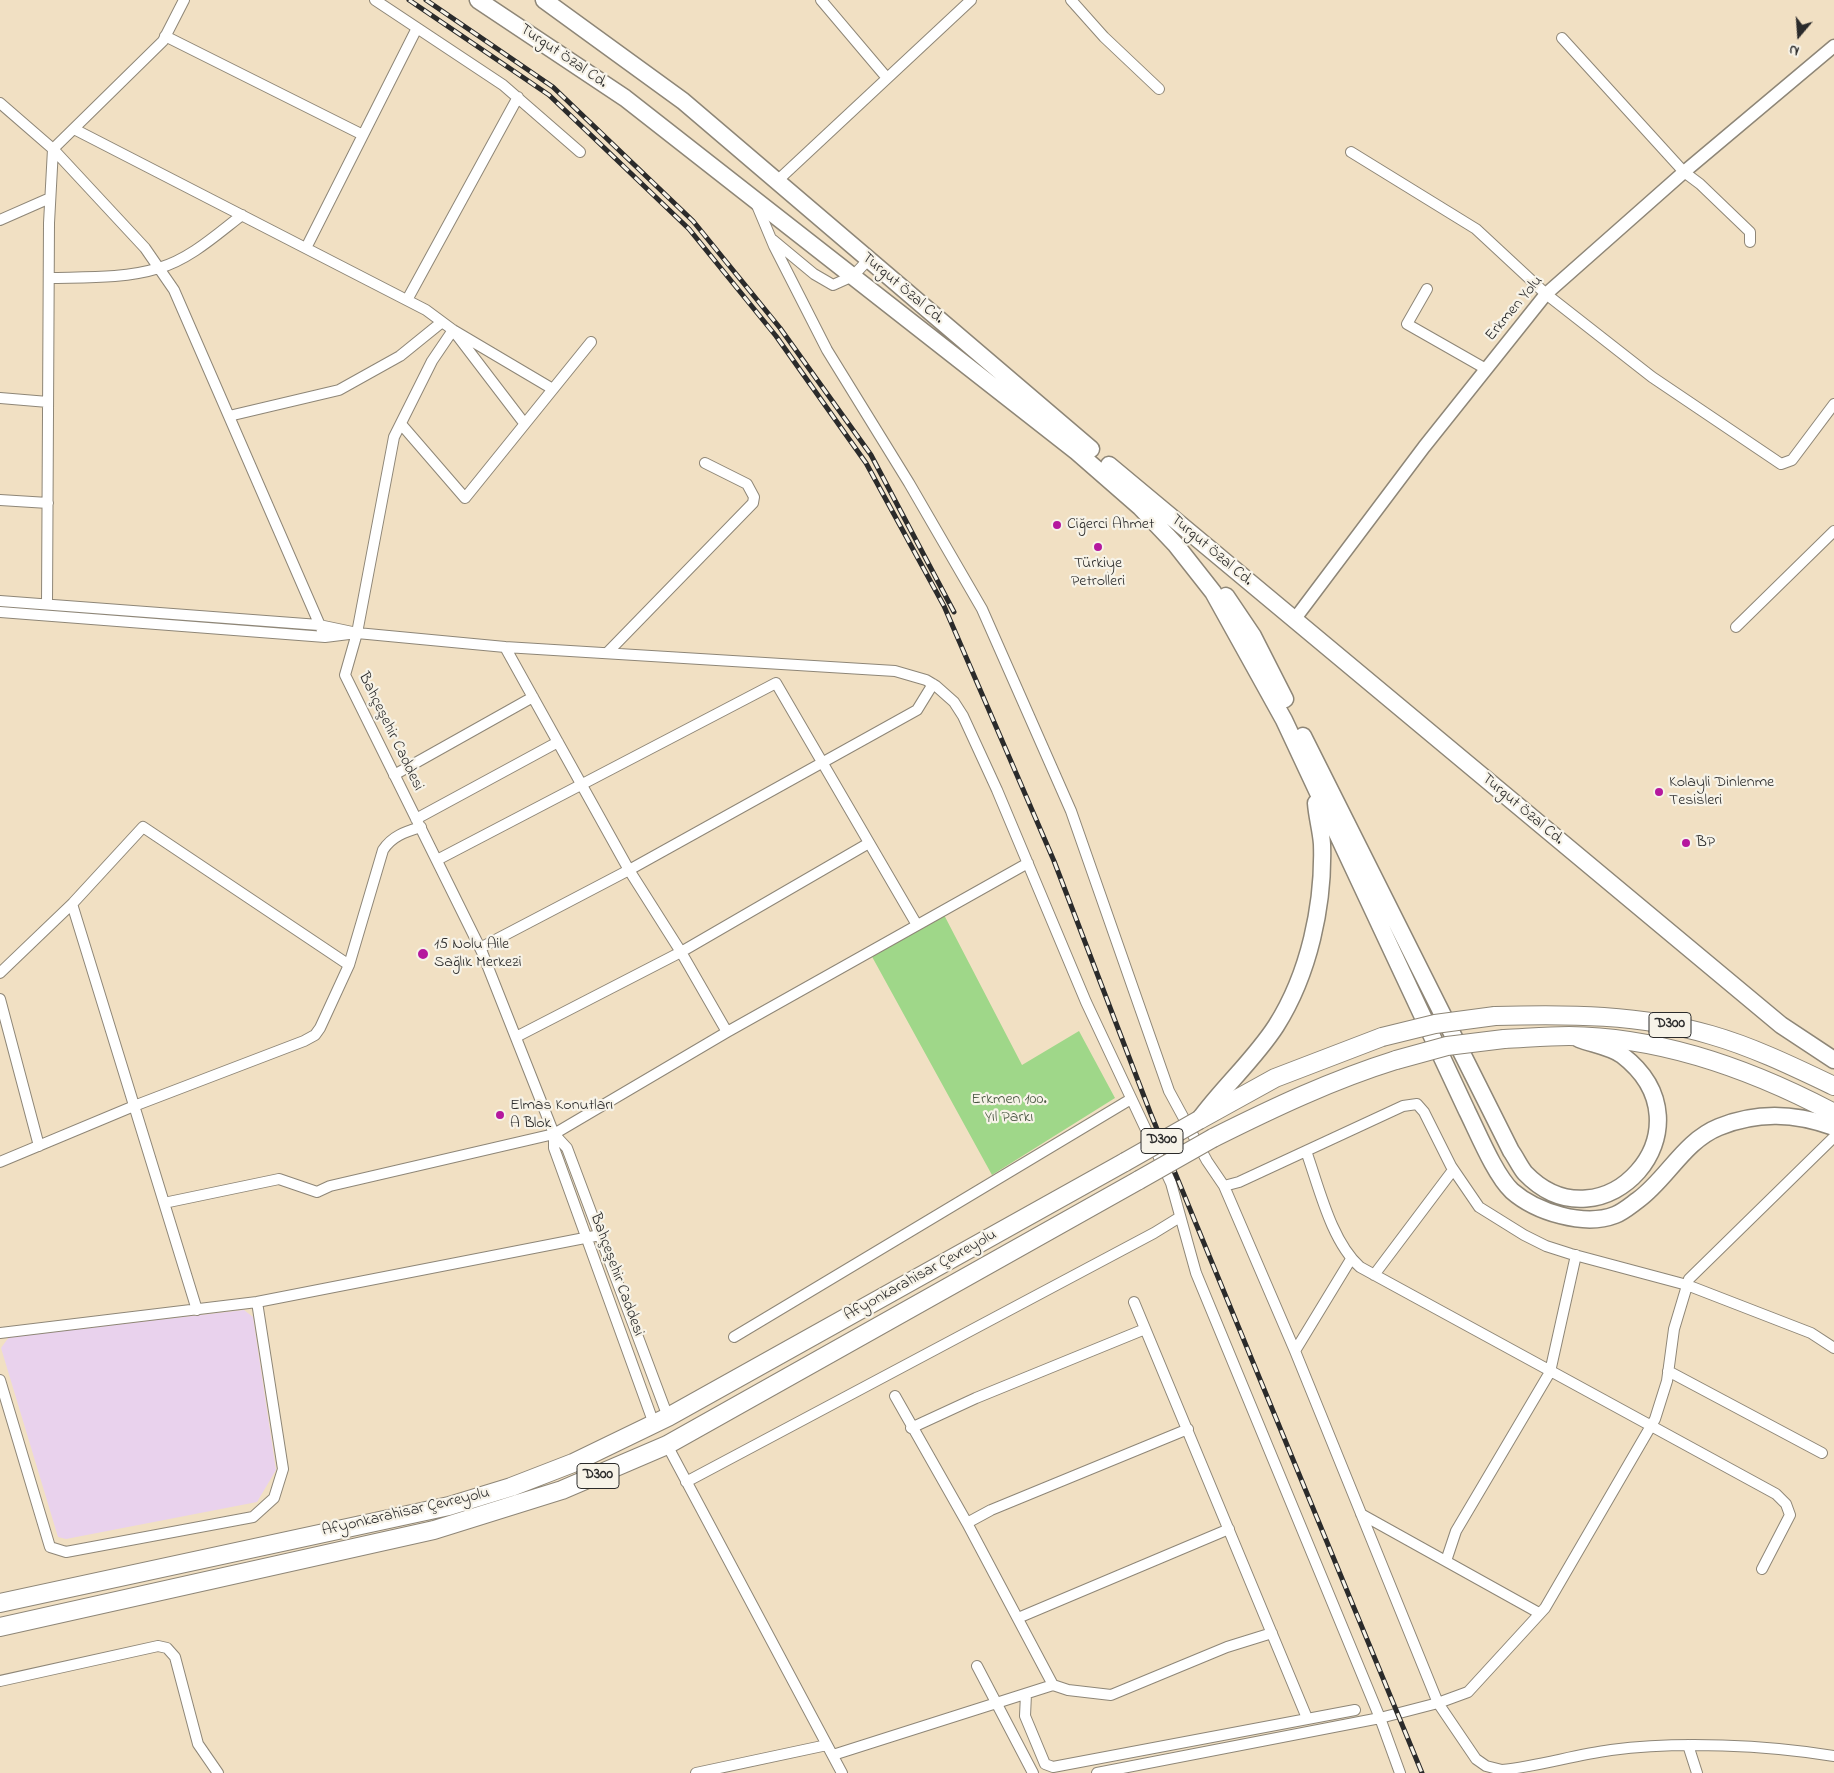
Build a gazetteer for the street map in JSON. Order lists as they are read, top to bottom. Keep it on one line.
{"streets":{"highway":["D300","Afyonkarahisar Çevreyolu"],"main road":["Turgut Özal Cd."],"street":["Erkmen Yolu","Bahçeşehir Caddesi"]},"crossings":[["Turgut Özal Cd.","Erkmen Yolu"],["Bahçeşehir Caddesi","Afyonkarahisar Çevreyolu"]],"parks":["Erkmen 100. Yıl Parkı"],"places":["Ciğerci Ahmet","Türkiye Petrolleri","Kolayli Dinlenme Tesisleri","BP","15 Nolu Aile Sağlık Merkezi","Elmas Konutları A Blok"],"north":"bottom"}
